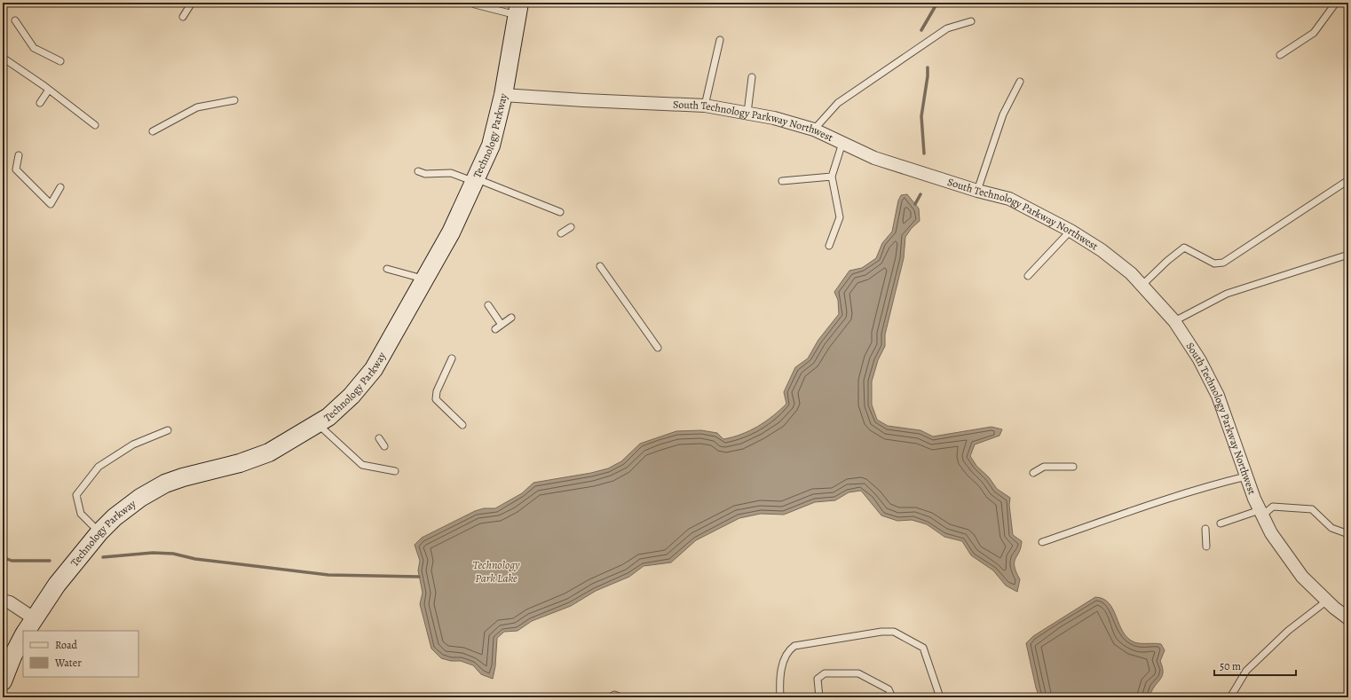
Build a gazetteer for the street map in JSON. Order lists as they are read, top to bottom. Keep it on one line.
{"streets":{"street":["South Technology Parkway Northwest","Technology Parkway"]},"crossings":[["South Technology Parkway Northwest","Technology Parkway"]],"water":["Technology Park Lake"],"legend":["Road","Water"],"scale_bar":"50 m"}
